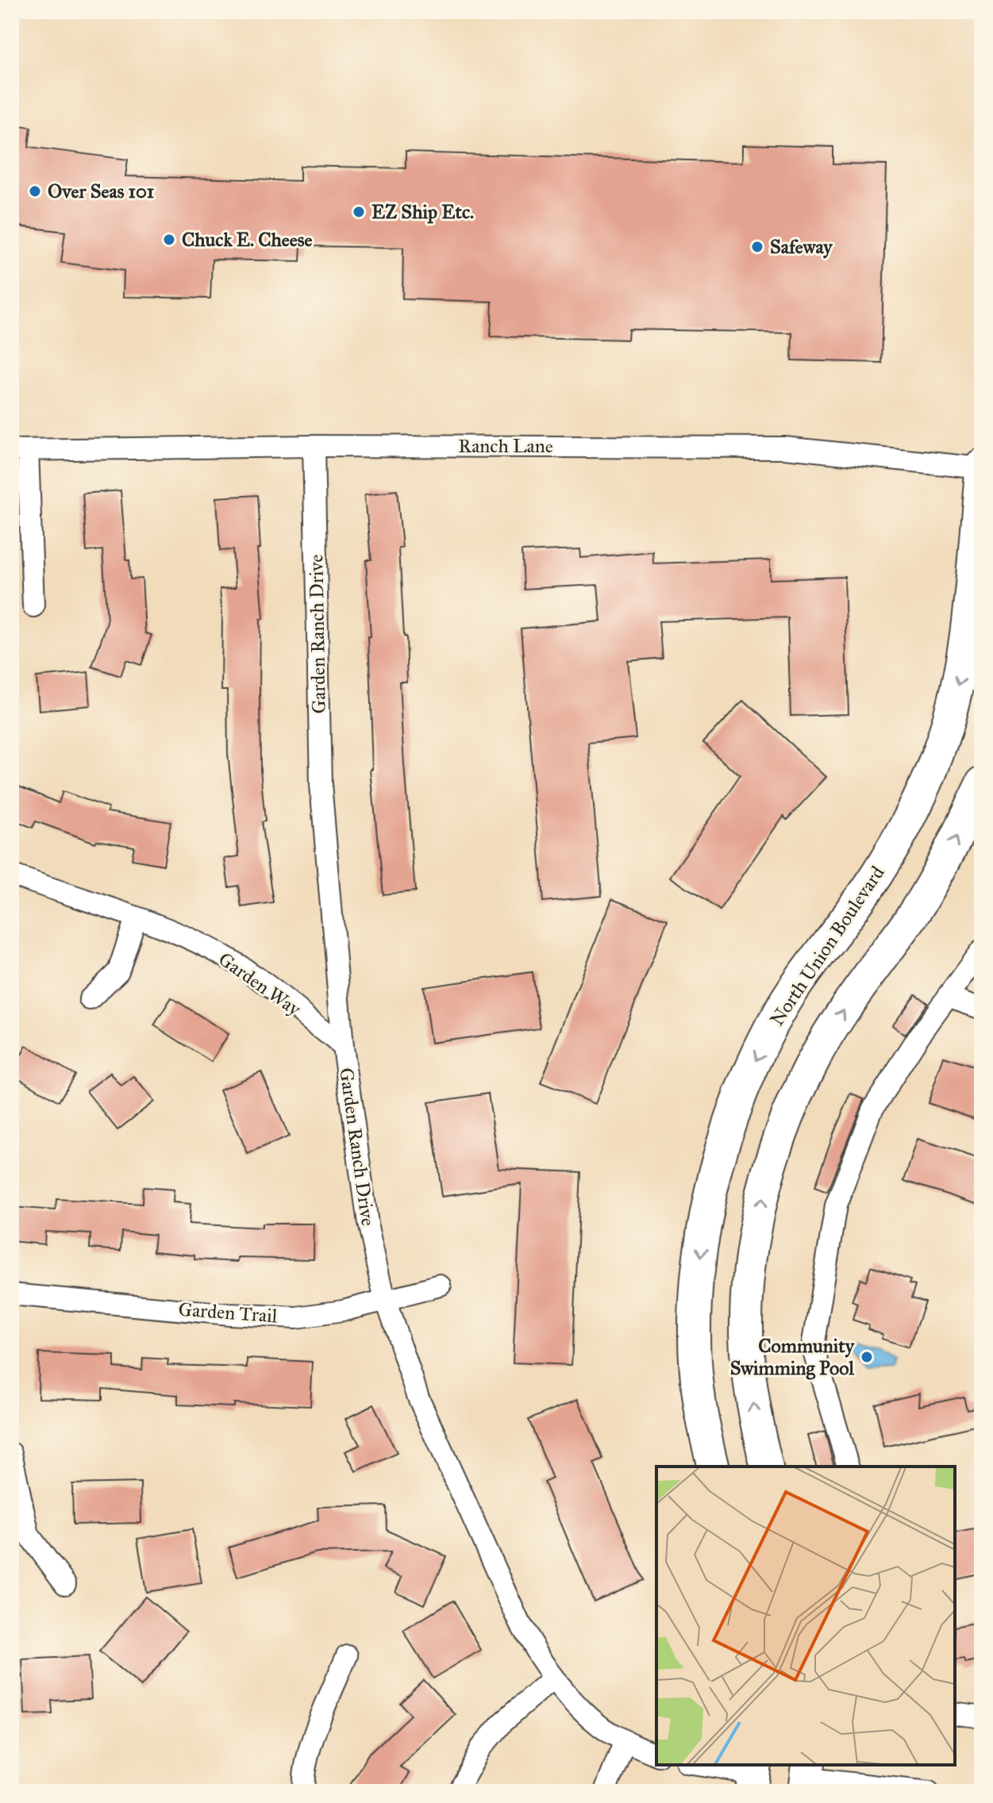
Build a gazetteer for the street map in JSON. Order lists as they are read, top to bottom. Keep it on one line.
{"streets":{"main road":["North Union Boulevard"],"street":["Ranch Lane","Garden Ranch Drive","Garden Way","Garden Trail"]},"crossings":[["Ranch Lane","Garden Ranch Drive"],["Ranch Lane","North Union Boulevard"],["Garden Ranch Drive","Garden Way"],["Garden Ranch Drive","Garden Trail"]],"places":["Over Seas 101","EZ Ship Etc.","Chuck E. Cheese","Safeway","Community Swimming Pool"]}
